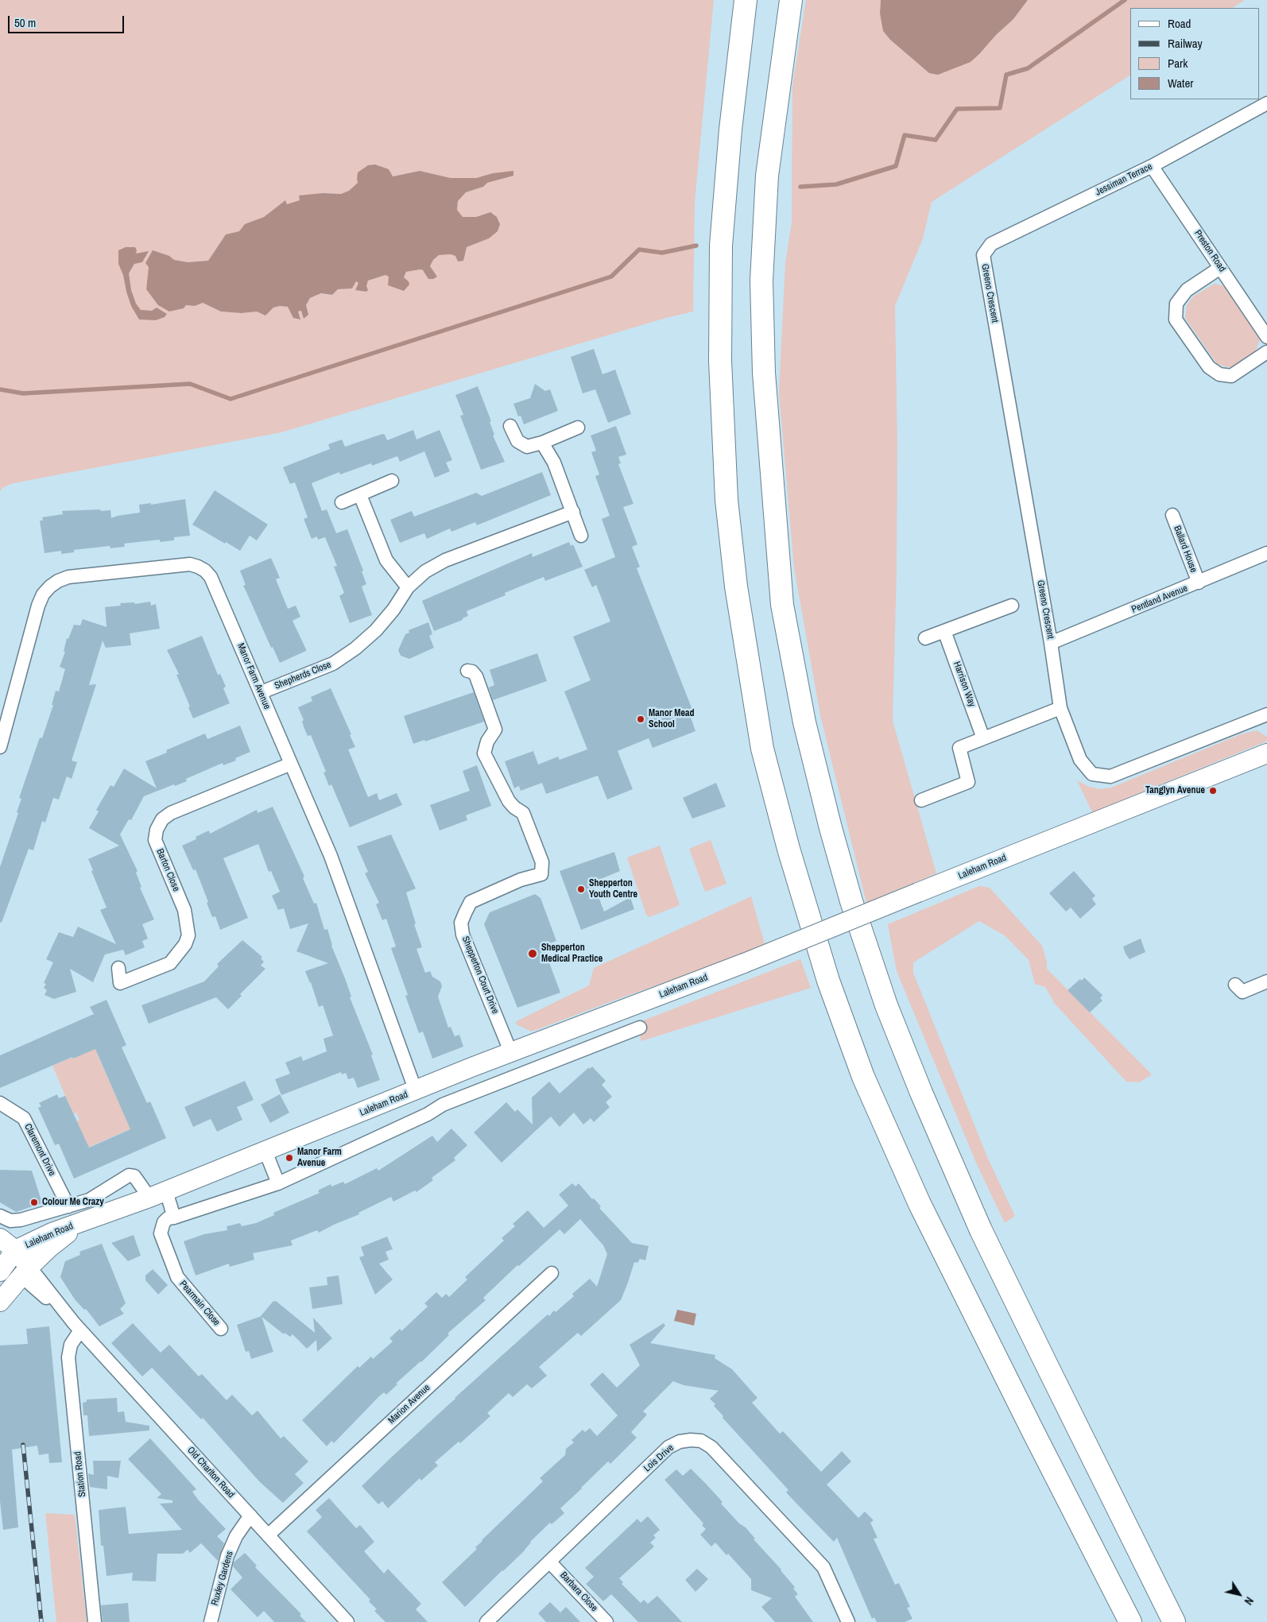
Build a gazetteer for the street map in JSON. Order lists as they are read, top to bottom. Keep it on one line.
{"streets":{"main road":["Laleham Road"],"street":["Jessiman Terrace","Preston Road","Greeno Crescent","Ballard House","Pentland Avenue","Shepherds Close","Manor Farm Avenue","Harrison Way","Barton Close","Shepperton Court Drive","Claremont Drive","Pearmain Close","Marion Avenue","Lois Drive","Old Charlton Road","Station Road","Ruxley Gardens","Barbara Close"]},"crossings":[["Jessiman Terrace","Preston Road"],["Jessiman Terrace","Greeno Crescent"],["Greeno Crescent","Pentland Avenue"],["Ballard House","Pentland Avenue"],["Shepherds Close","Manor Farm Avenue"],["Manor Farm Avenue","Laleham Road"],["Manor Farm Avenue","Barton Close"],["Laleham Road","Shepperton Court Drive"],["Laleham Road","Old Charlton Road"],["Marion Avenue","Old Charlton Road"],["Lois Drive","Barbara Close"],["Old Charlton Road","Station Road"],["Old Charlton Road","Ruxley Gardens"]],"places":["Manor Mead School","Tanglyn Avenue","Shepperton Youth Centre","Shepperton Medical Practice","Manor Farm Avenue","Colour Me Crazy"],"legend":["Road","Railway","Park","Water"],"scale_bar":"50 m","north":"bottom right"}
